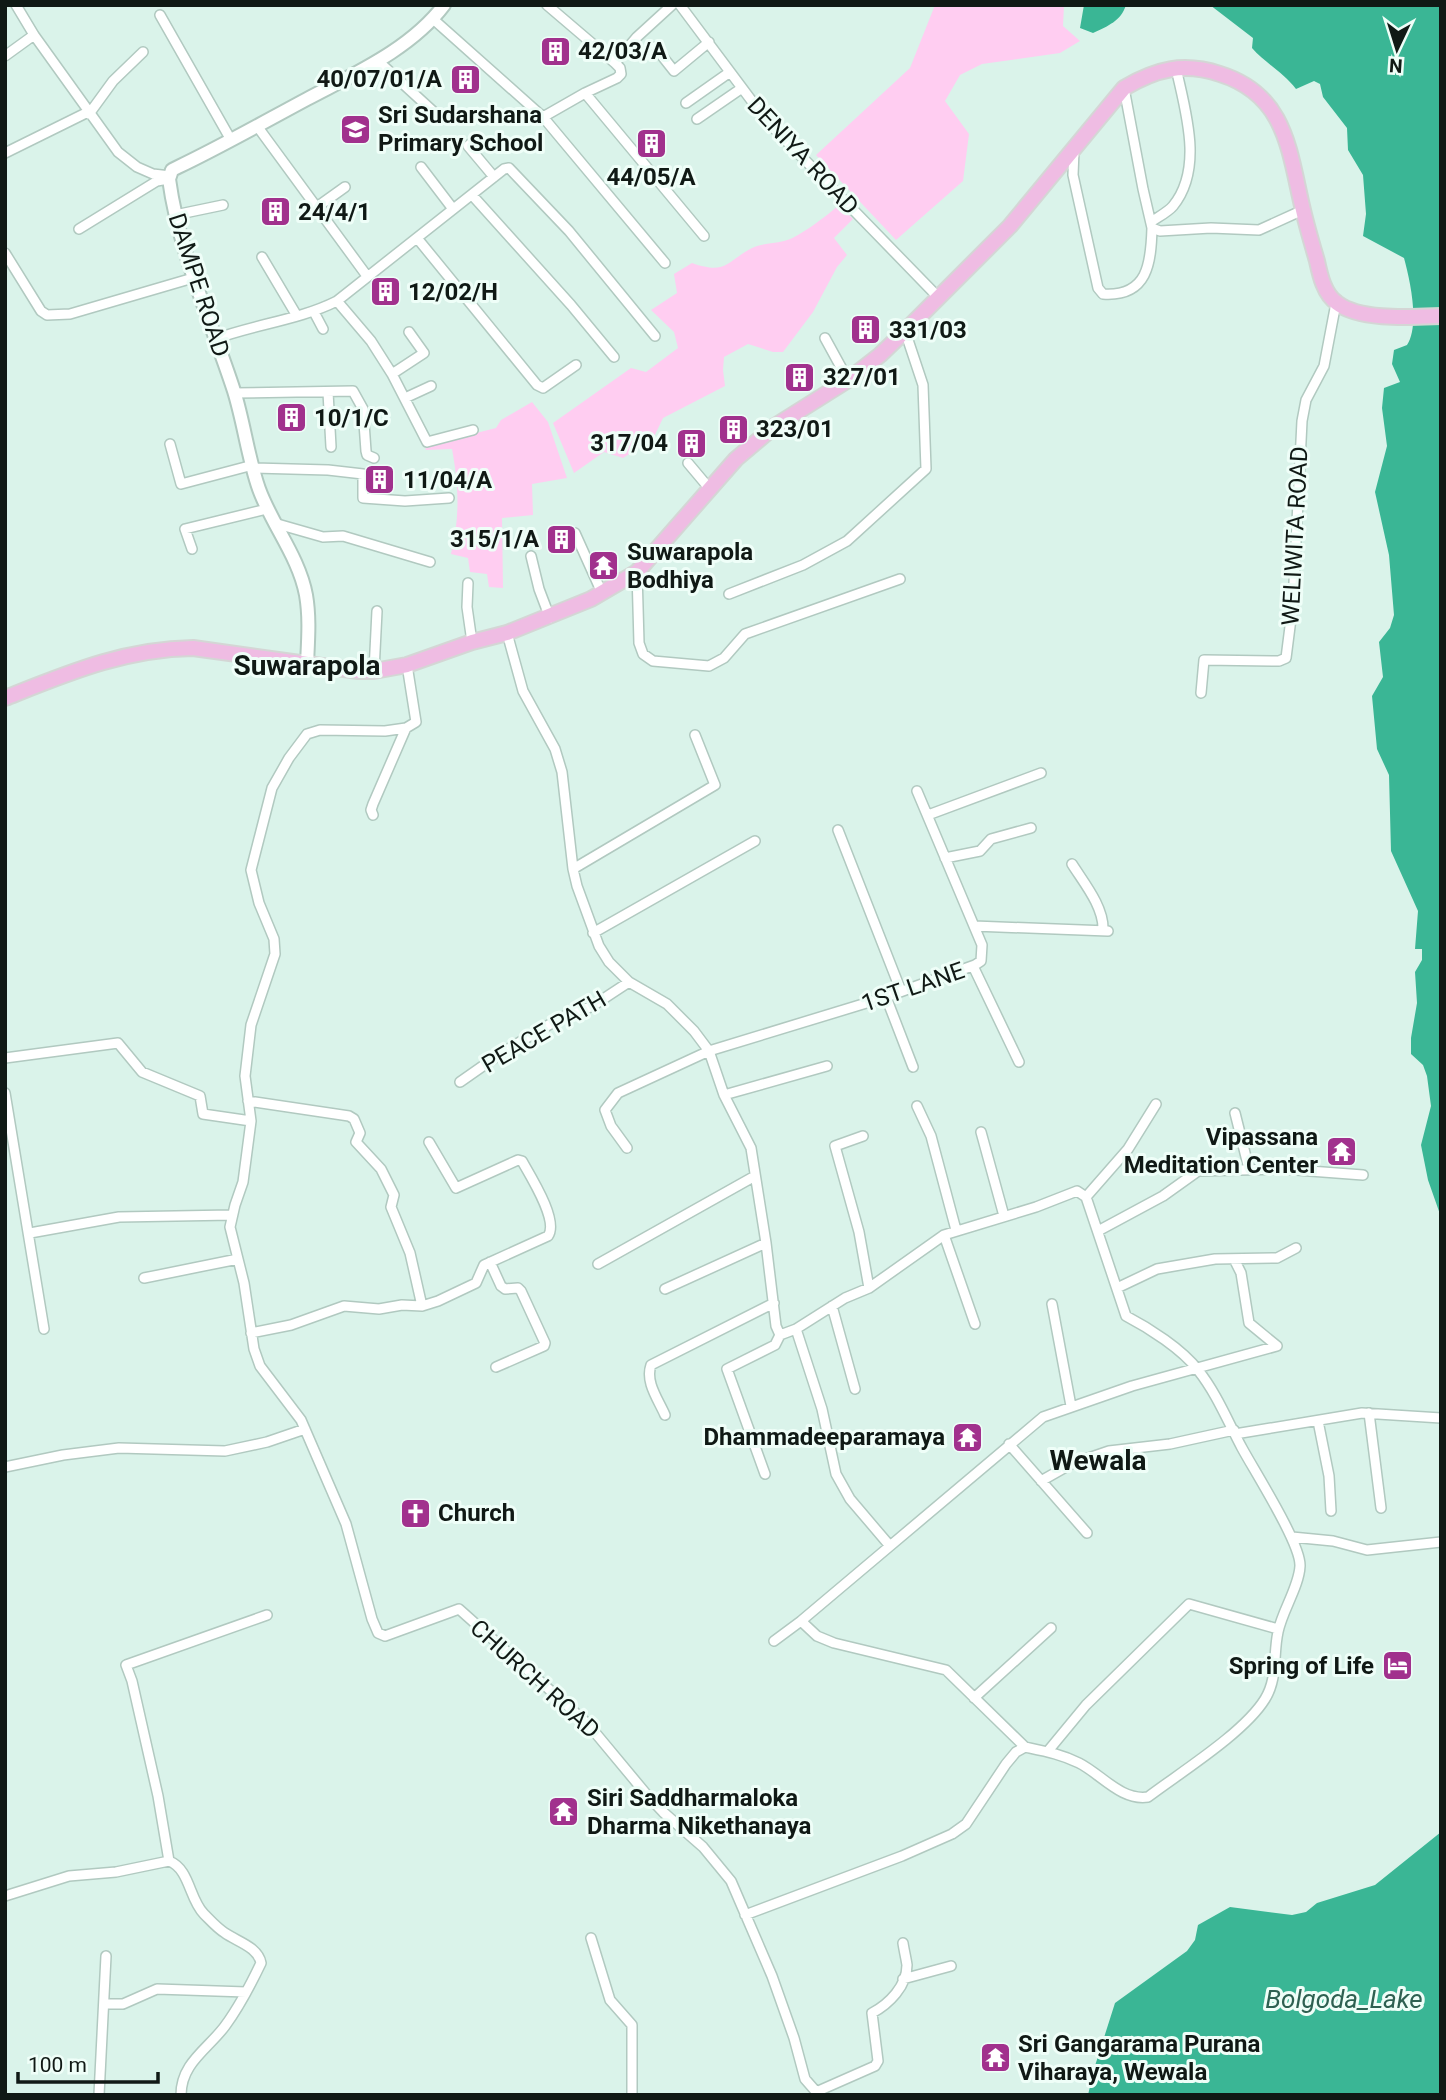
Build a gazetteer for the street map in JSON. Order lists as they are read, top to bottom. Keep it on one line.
{"streets":{"street":["DENIYA ROAD","DAMPE ROAD","WELIWITA ROAD","1ST LANE","PEACE PATH","CHURCH ROAD"]},"districts":["Suwarapola","Wewala"],"water":["Bolgoda_Lake"],"places":{"building":["42/03/A","40/07/01/A","44/05/A","24/4/1","12/02/H","331/03","327/01","10/1/C","323/01","317/04","11/04/A","315/1/A"],"school or university":["Sri Sudarshana Primary School"],"temple":["Suwarapola Bodhiya","Vipassana Meditation Center","Dhammadeeparamaya","Siri Saddharmaloka Dharma Nikethanaya","Sri Gangarama Purana Viharaya, Wewala"],"church":["Church"],"hotel":["Spring of Life"]},"scale_bar":"100 m","north":"bottom"}
